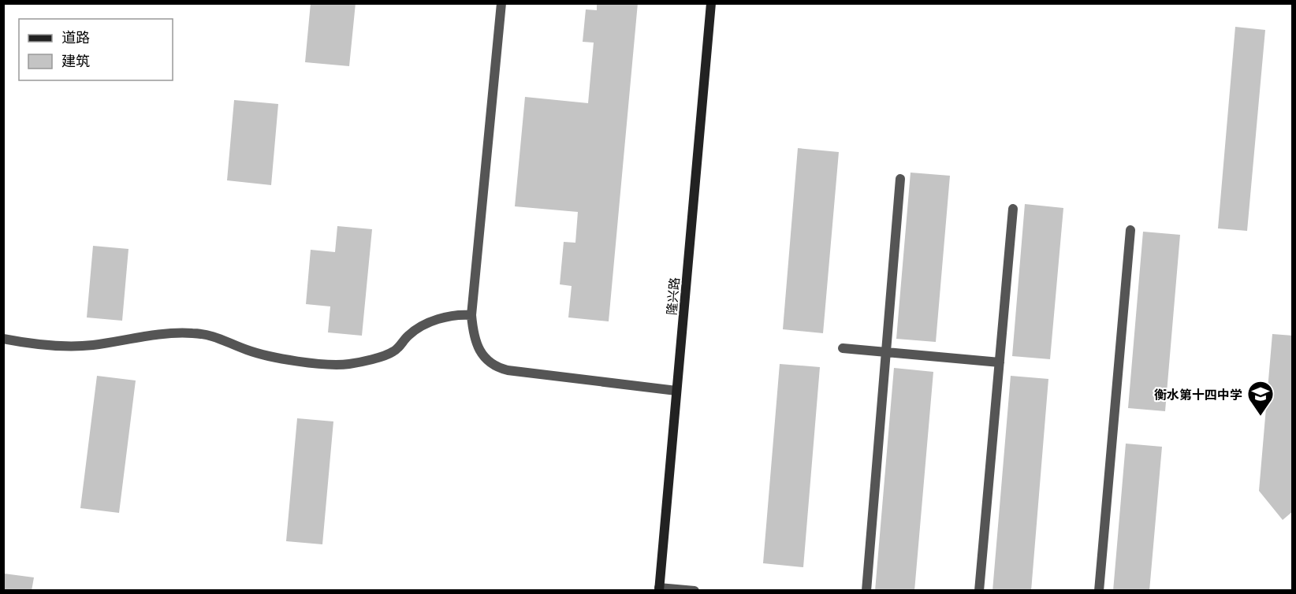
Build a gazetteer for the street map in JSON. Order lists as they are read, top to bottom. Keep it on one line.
{"streets":{"street":["隆兴路"]},"places":{"school or university":["衡水第十四中学"]},"legend":["道路","建筑"]}
